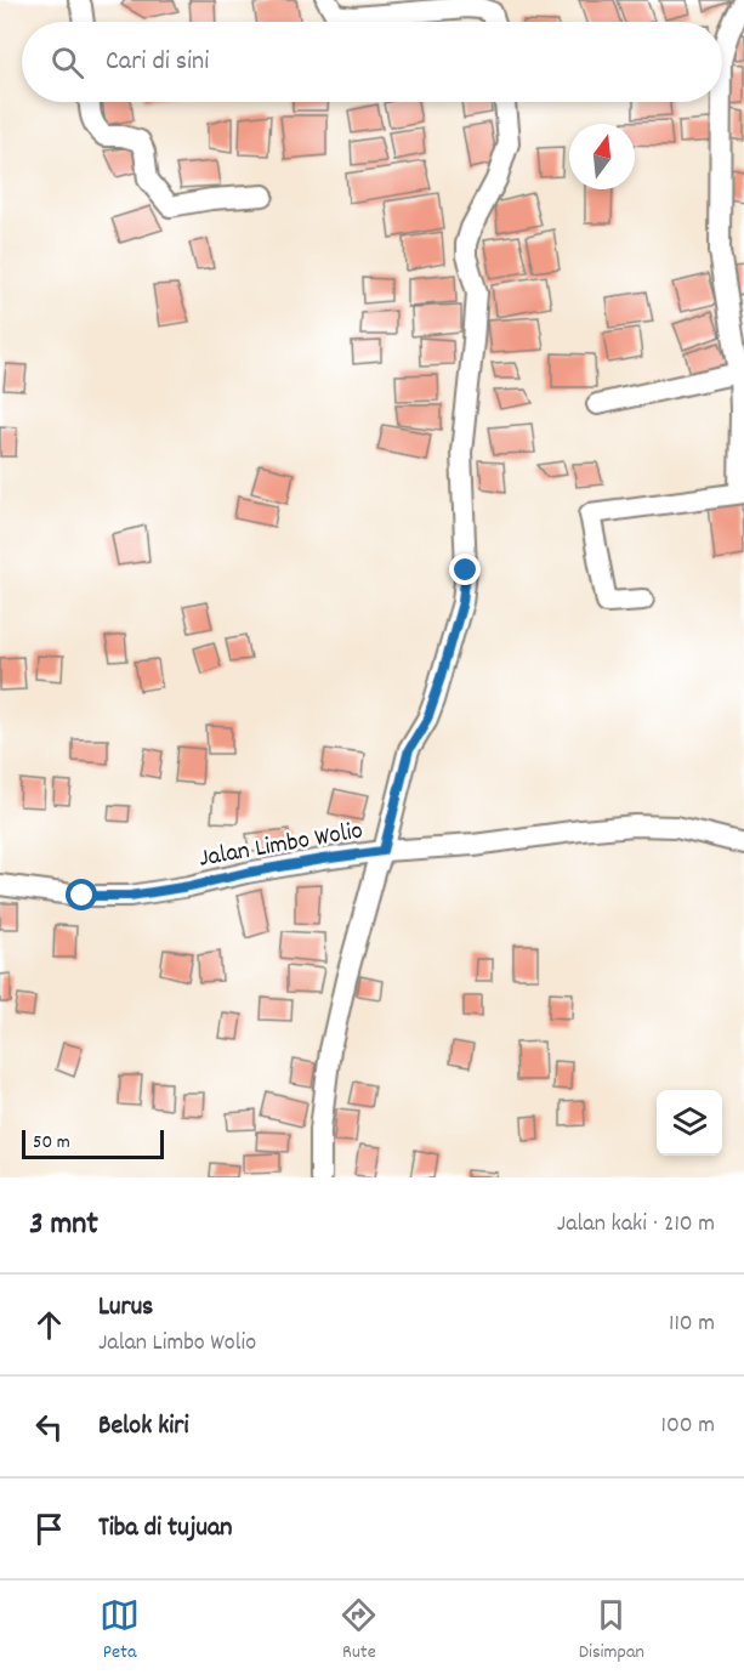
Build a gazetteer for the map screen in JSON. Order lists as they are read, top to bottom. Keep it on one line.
{"streets":{"street":["Jalan Limbo Wolio"]},"scale_bar":"50 m","north":"top","page":{"search":"Cari di sini","scale":"50 m","heading":["3 mnt","Jalan kaki · 210 m"],"list":[["Lurus","Jalan Limbo Wolio","110 m"],["Belok kiri","100 m"],"Tiba di tujuan"],"nav":["Peta","Rute","Disimpan"]}}
